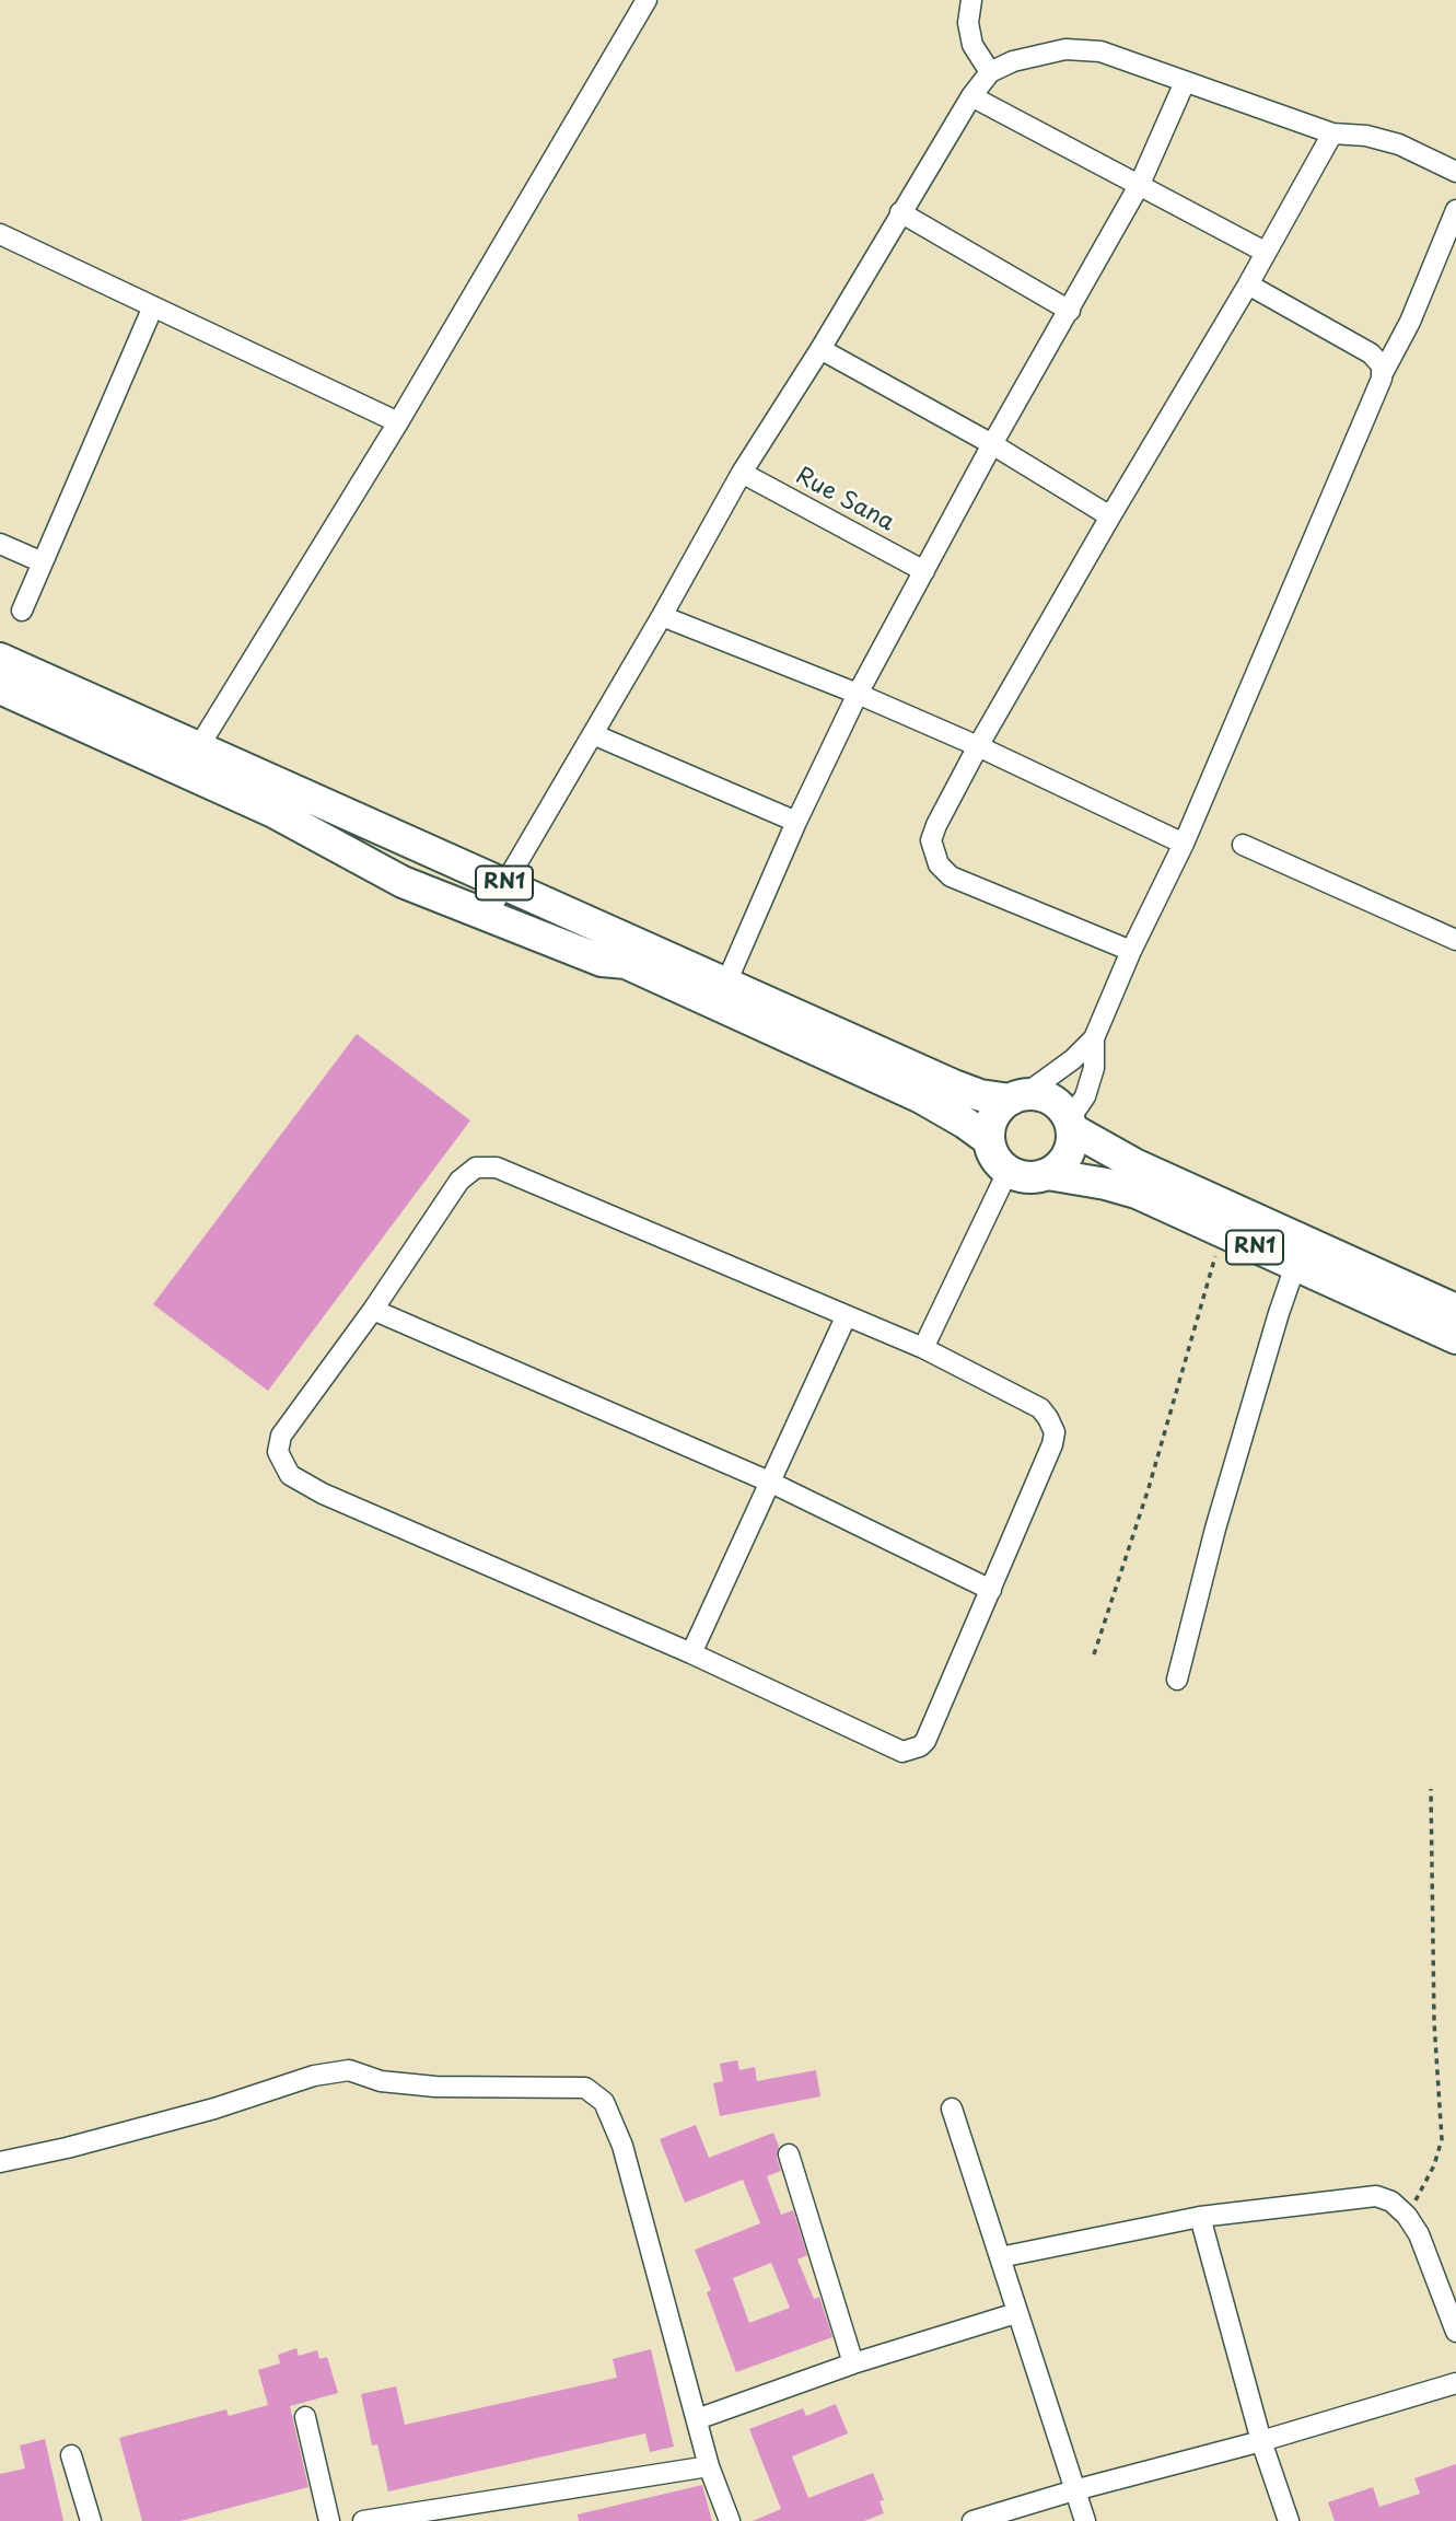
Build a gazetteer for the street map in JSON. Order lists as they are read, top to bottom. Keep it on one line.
{"streets":{"main road":["RN1"],"street":["Rue Sana"]}}
